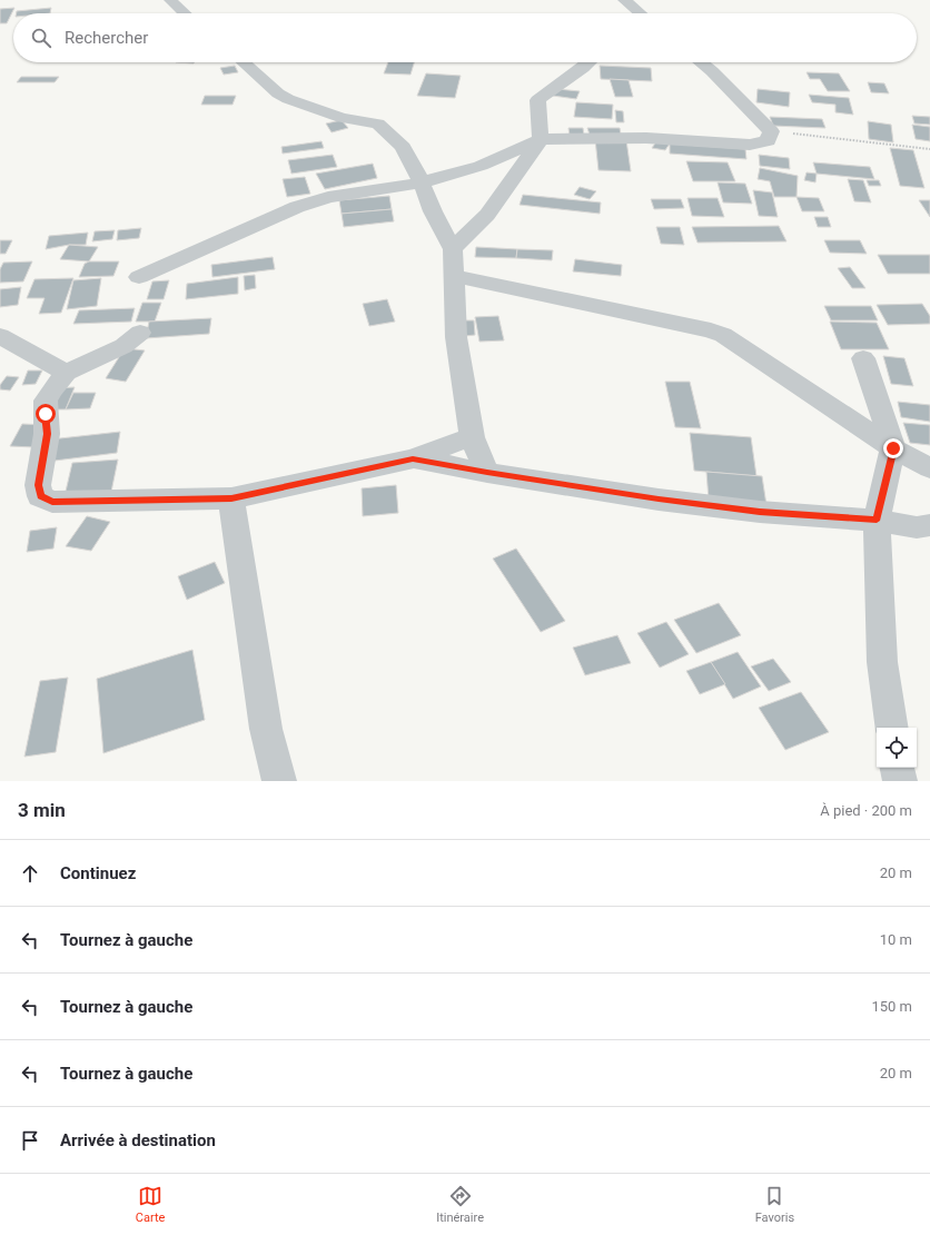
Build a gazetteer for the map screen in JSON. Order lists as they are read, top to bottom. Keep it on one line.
{"page":{"search":"Rechercher","heading":["3 min","À pied · 200 m"],"list":[["Continuez","20 m"],["Tournez à gauche","10 m"],["Tournez à gauche","150 m"],["Tournez à gauche","20 m"],"Arrivée à destination"],"nav":["Carte","Itinéraire","Favoris"]}}
